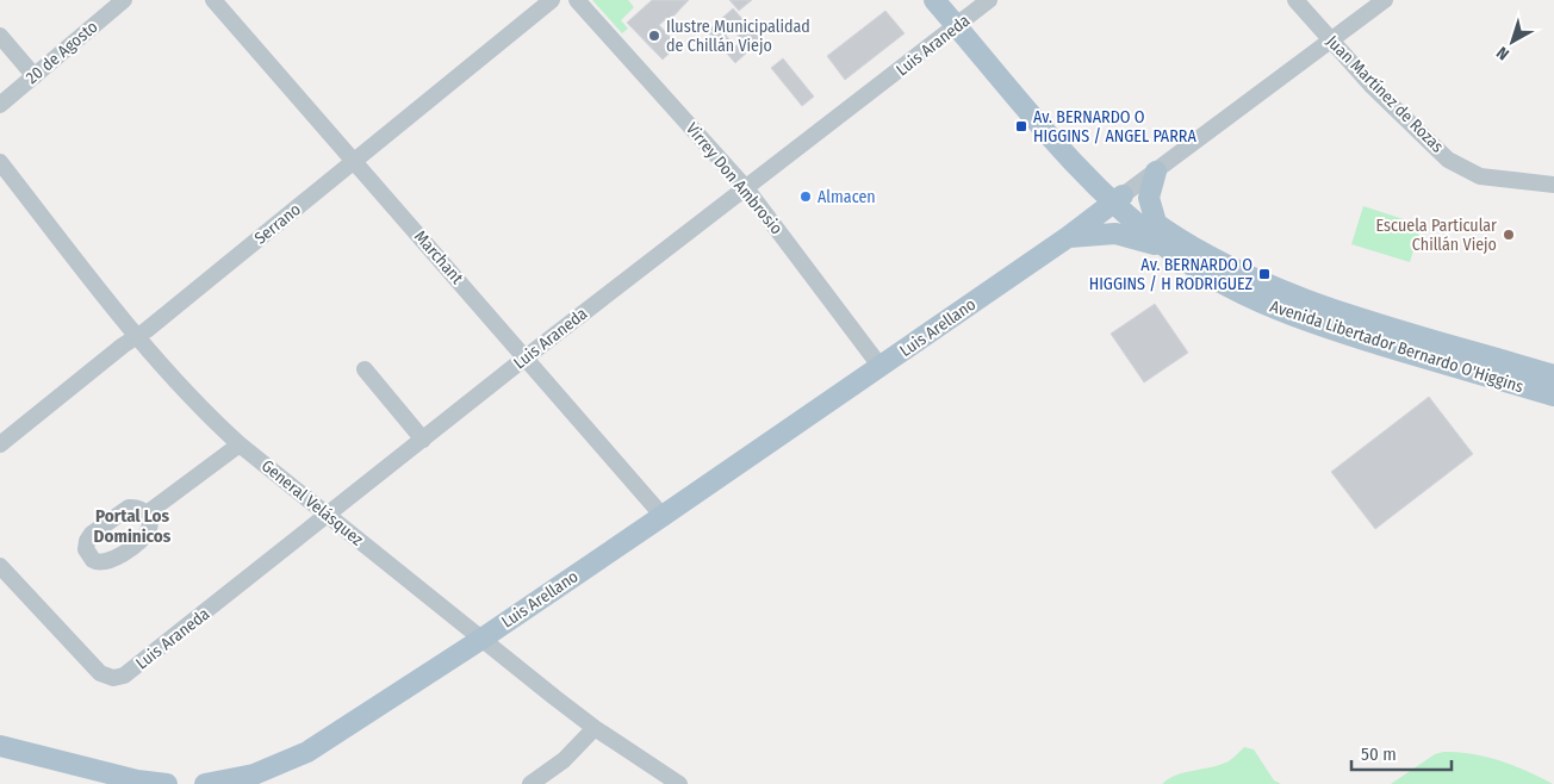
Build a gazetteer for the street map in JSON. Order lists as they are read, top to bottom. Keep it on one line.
{"streets":{"main road":["Luis Arellano","Avenida Libertador Bernardo O'Higgins"],"street":["Luis Araneda","20 de Agosto","Juan Martínez de Rozas","Virrey Don Ambrosio","Serrano","Marchant","General Velásquez"]},"crossings":[["Luis Araneda","Virrey Don Ambrosio"],["Luis Araneda","Marchant"],["Luis Araneda","Avenida Libertador Bernardo O'Higgins"],["Luis Araneda","General Velásquez"],["Juan Martínez de Rozas","Luis Arellano"],["Virrey Don Ambrosio","Luis Arellano"],["Serrano","Marchant"],["Serrano","General Velásquez"],["Marchant","Luis Arellano"],["Luis Arellano","Avenida Libertador Bernardo O'Higgins"],["Luis Arellano","General Velásquez"]],"districts":["Portal Los Dominicos"],"places":{"other":["Ilustre Municipalidad de Chillán Viejo","Almacen","Escuela Particular Chillán Viejo"],"transit":["Av. BERNARDO O HIGGINS / ANGEL PARRA","Av. BERNARDO O HIGGINS / H RODRIGUEZ"]},"scale_bar":"50 m","north":"bottom left"}
